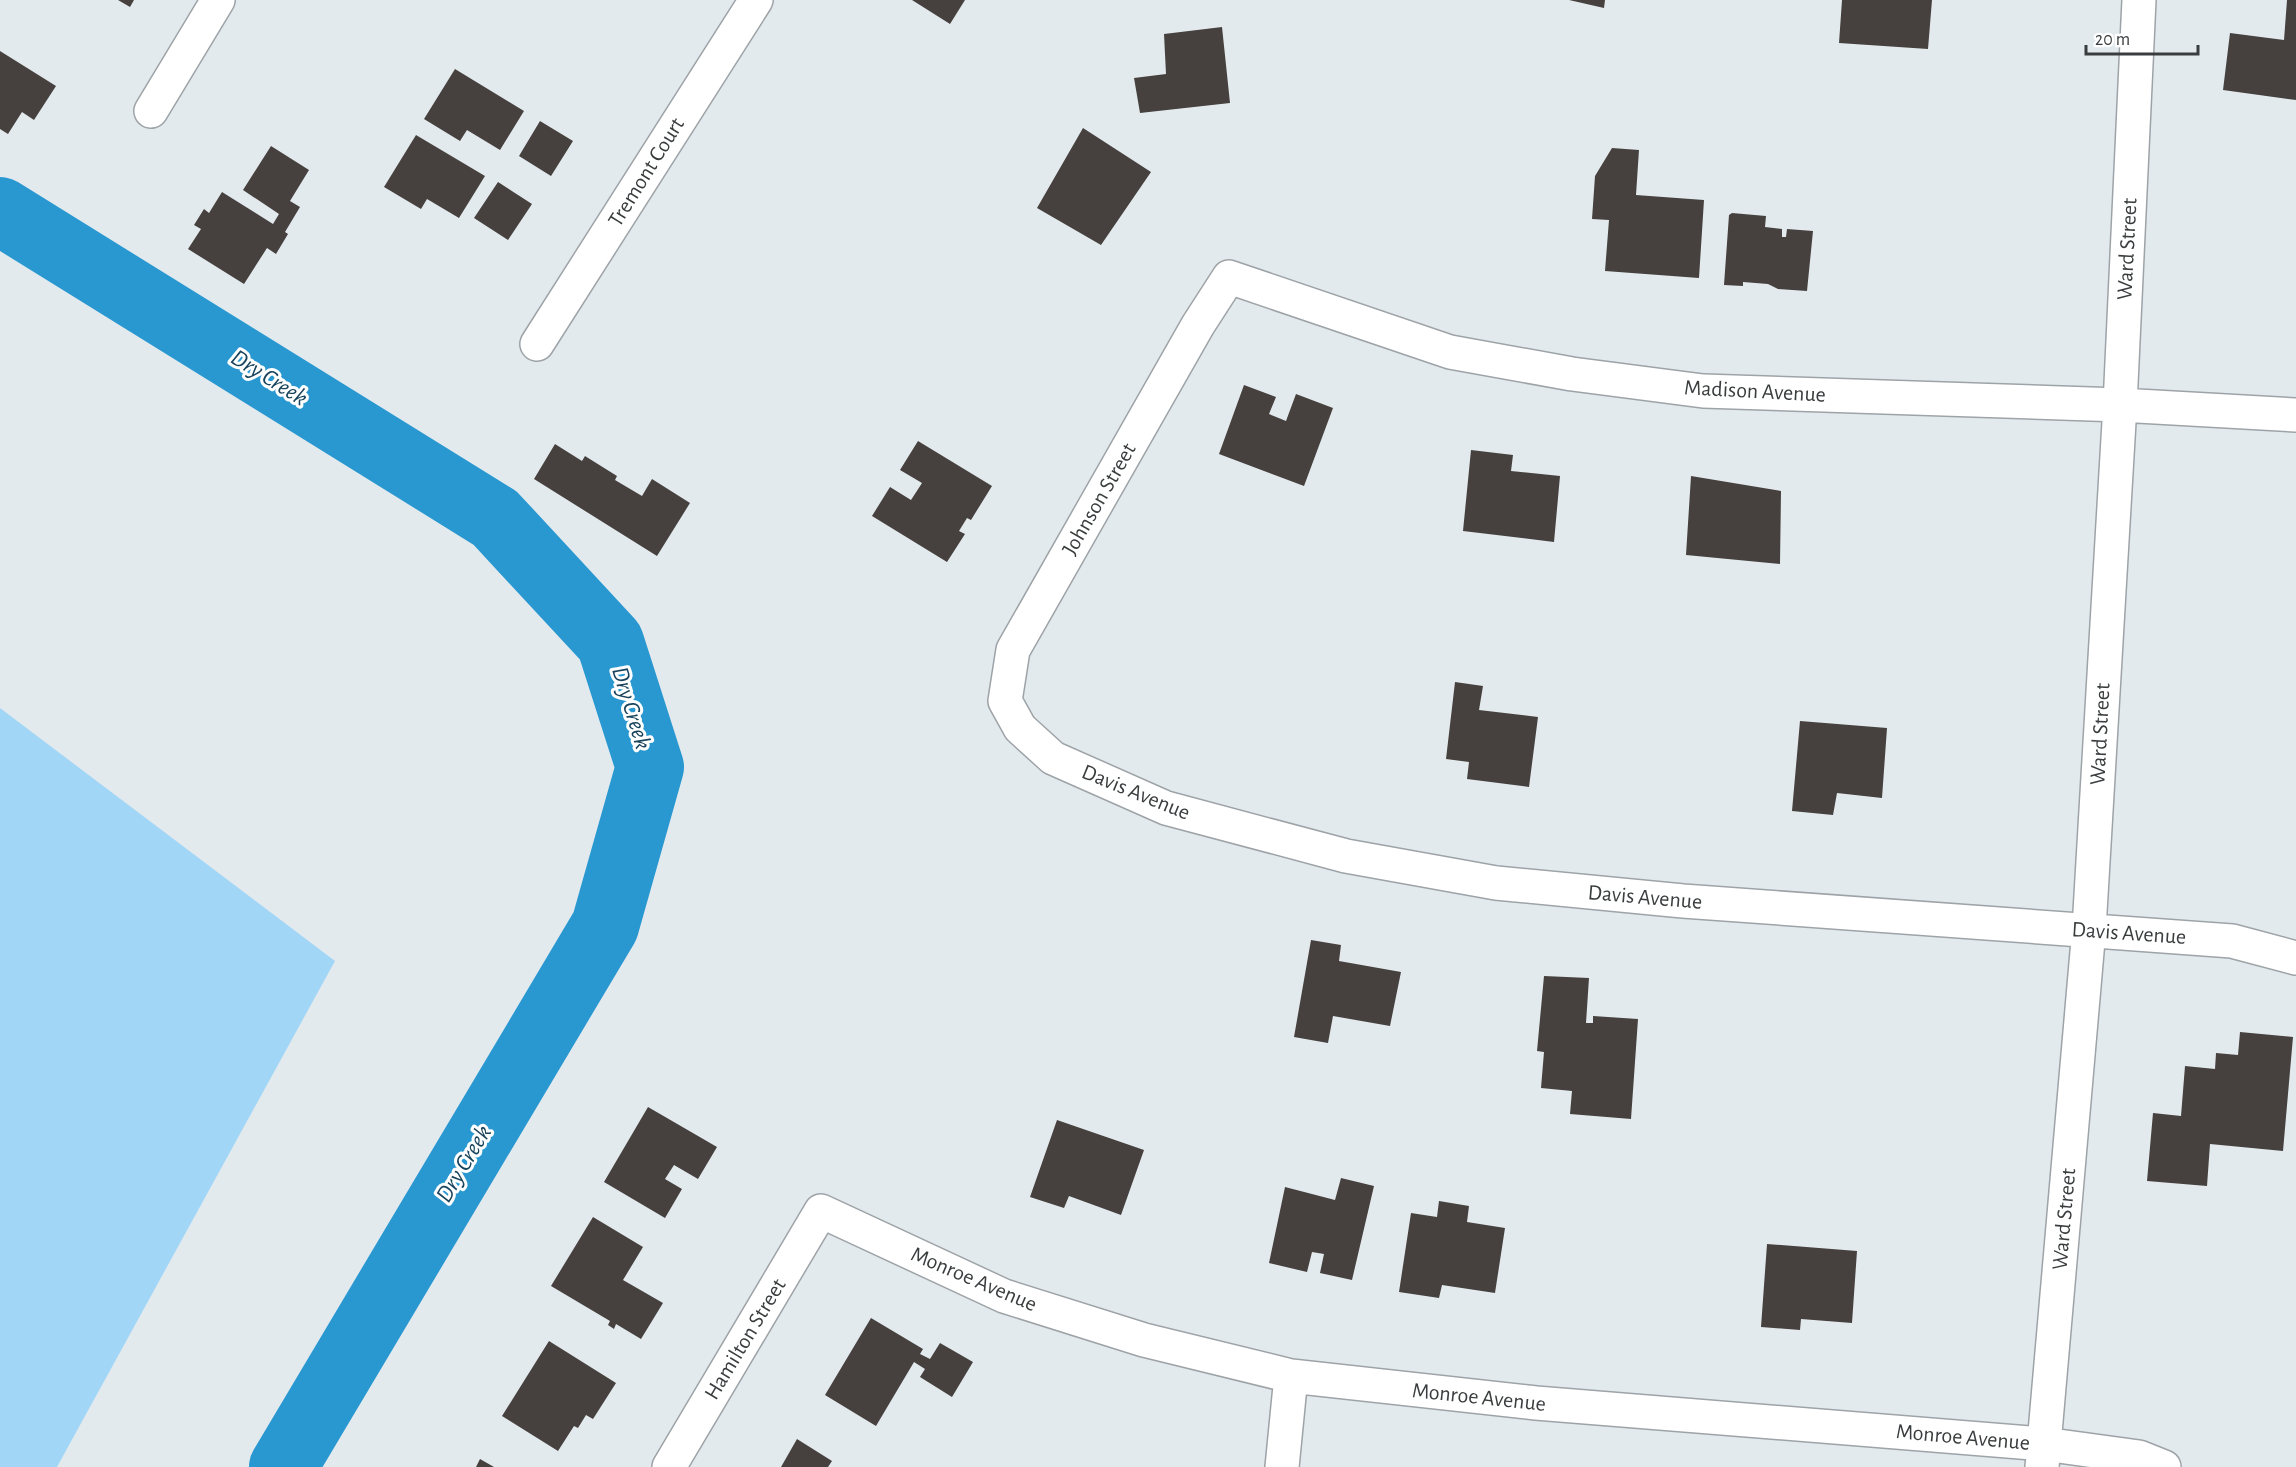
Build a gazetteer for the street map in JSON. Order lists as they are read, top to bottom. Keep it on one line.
{"streets":{"street":["Tremont Court","Ward Street","Madison Avenue","Johnson Street","Davis Avenue","Monroe Avenue","Hamilton Street"]},"crossings":[["Ward Street","Madison Avenue"],["Ward Street","Davis Avenue"],["Ward Street","Monroe Avenue"],["Madison Avenue","Johnson Street"],["Johnson Street","Davis Avenue"],["Monroe Avenue","Hamilton Street"]],"water":["Dry Creek"],"scale_bar":"20 m"}
